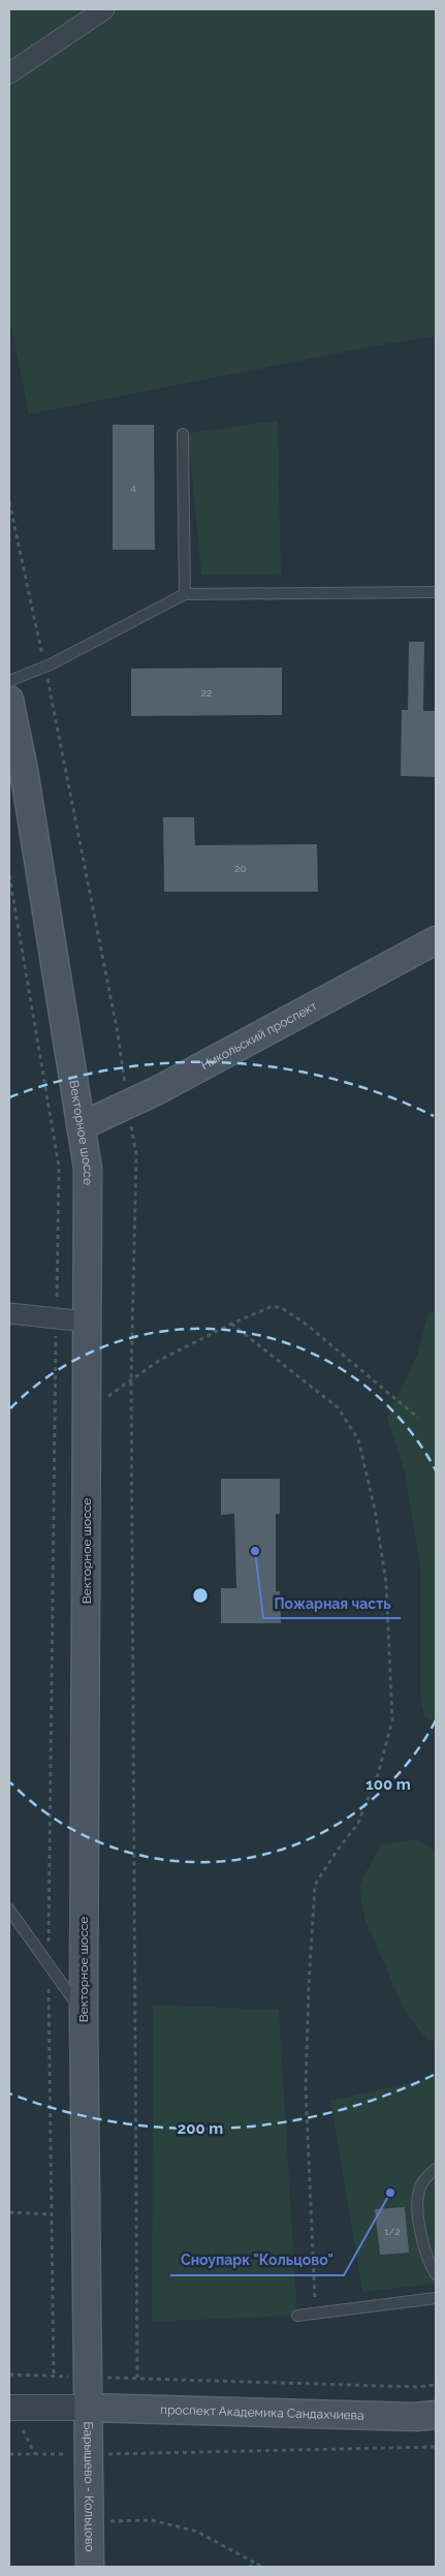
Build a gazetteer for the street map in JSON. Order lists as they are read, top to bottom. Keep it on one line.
{"streets":{"main road":["Никольский проспект","Векторное шоссе","проспект Академика Сандахчиева","Барышево - Кольцово"]},"crossings":[["Никольский проспект","Векторное шоссе"],["Векторное шоссе","проспект Академика Сандахчиева"],["Векторное шоссе","Барышево - Кольцово"],["проспект Академика Сандахчиева","Барышево - Кольцово"]],"places":["Пожарная часть","Сноупарк \"Кольцово\""],"house_numbers":["4","22","20","1/2"],"rings":["100 m","200 m"]}
